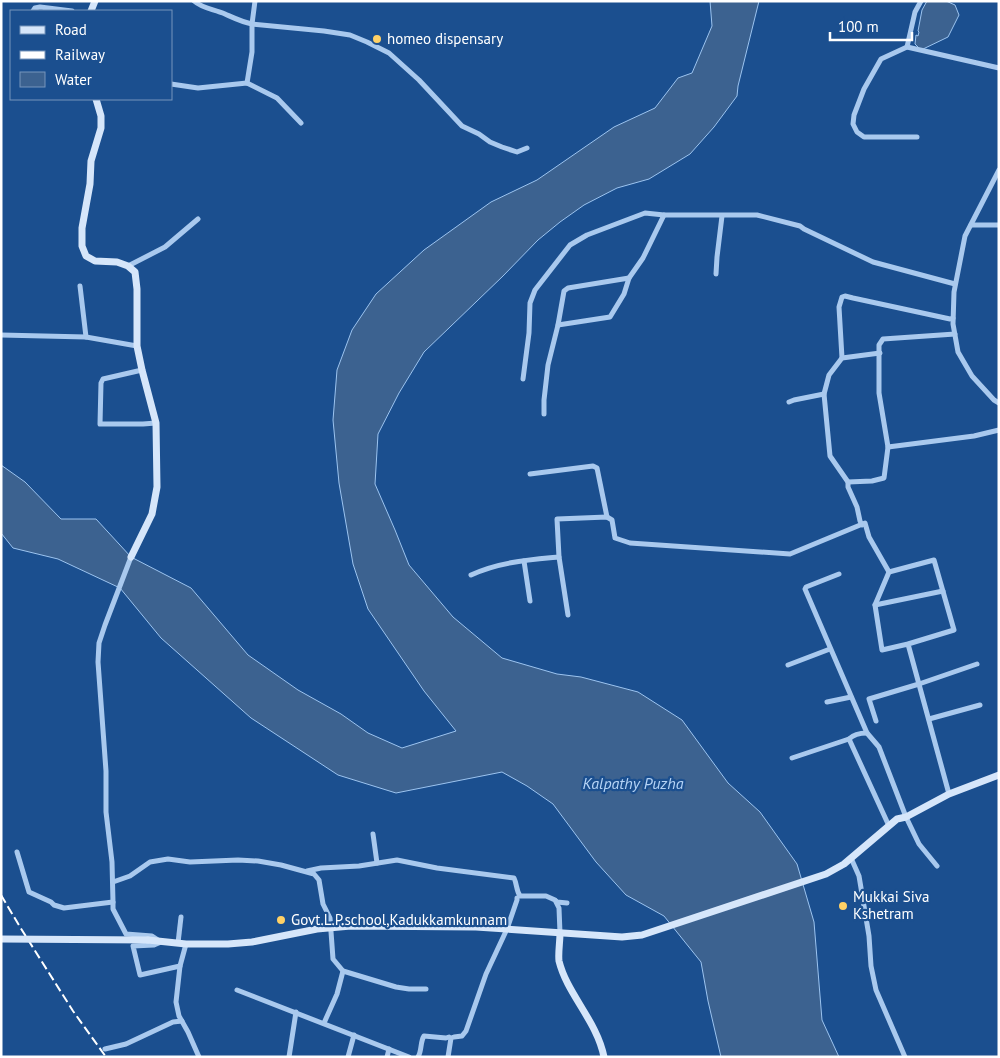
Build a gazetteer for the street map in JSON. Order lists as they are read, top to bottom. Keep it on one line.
{"water":["Kalpathy Puzha"],"places":["homeo dispensary","Mukkai Siva Kshetram","Govt.L.P.school,Kadukkamkunnam"],"legend":["Road","Railway","Water"],"scale_bar":"100 m"}
